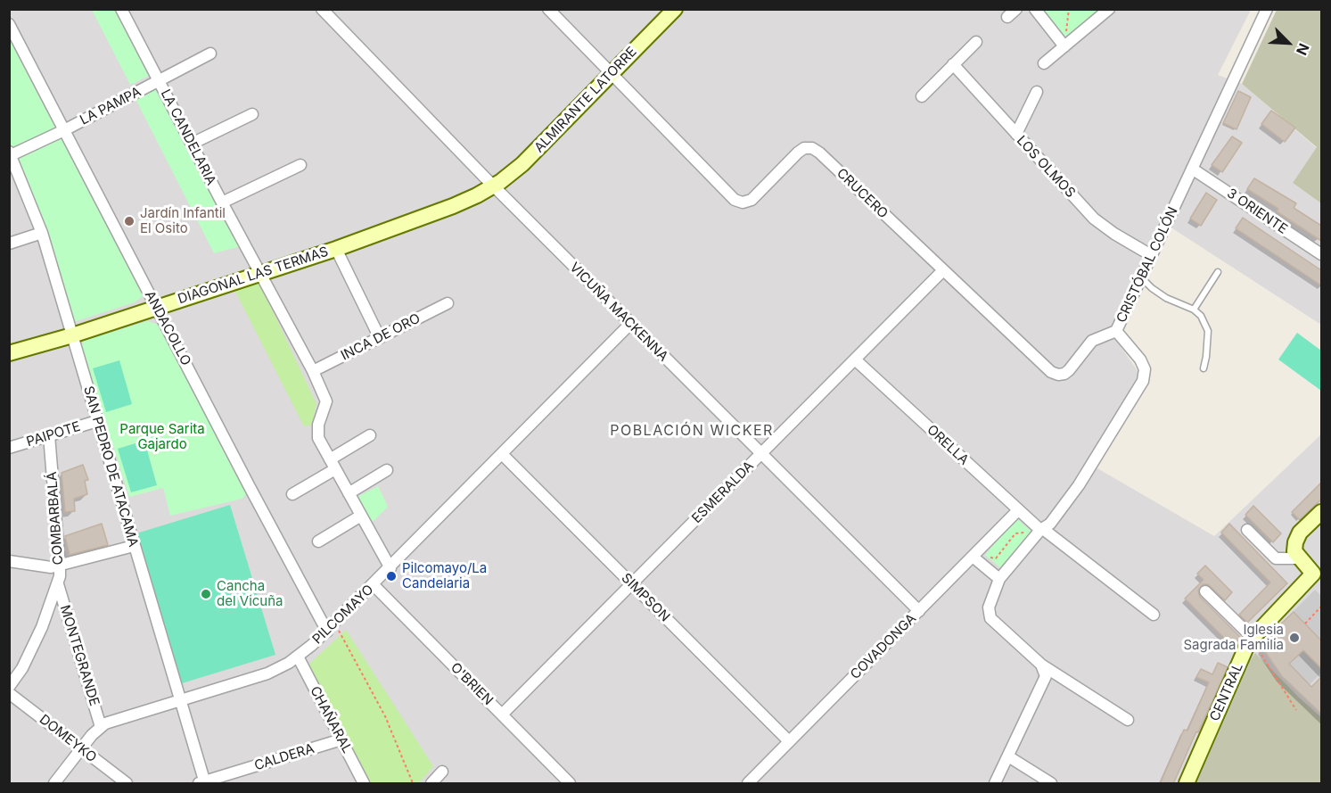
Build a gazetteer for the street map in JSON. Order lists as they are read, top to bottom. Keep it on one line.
{"streets":{"main road":["ALMIRANTE LATORRE","DIAGONAL LAS TERMAS","CENTRAL"],"street":["LA PAMPA","LA CANDELARIA","LOS OLMOS","CRUCERO","3 ORIENTE","CRISTÓBAL COLÓN","VICUÑA MACKENNA","ANDACOLLO","INCA DE ORO","PAIPOTE","ORELLA","SAN PEDRO DE ATACAMA","ESMERALDA","COMBARBALÁ","SIMPSON","PILCOMAYO","COVADONGA","MONTEGRANDE","O'BRIEN","CHAÑARAL","DOMEYKO","CALDERA"]},"crossings":[["ALMIRANTE LATORRE","CRUCERO"],["ALMIRANTE LATORRE","DIAGONAL LAS TERMAS"],["ALMIRANTE LATORRE","VICUÑA MACKENNA"],["LA PAMPA","LA CANDELARIA"],["LA PAMPA","ANDACOLLO"],["LA PAMPA","SAN PEDRO DE ATACAMA"],["LA CANDELARIA","DIAGONAL LAS TERMAS"],["LA CANDELARIA","INCA DE ORO"],["LOS OLMOS","CRISTÓBAL COLÓN"],["CRUCERO","CRISTÓBAL COLÓN"],["CRUCERO","ESMERALDA"],["3 ORIENTE","CRISTÓBAL COLÓN"],["CRISTÓBAL COLÓN","ORELLA"],["DIAGONAL LAS TERMAS","VICUÑA MACKENNA"],["DIAGONAL LAS TERMAS","ANDACOLLO"],["DIAGONAL LAS TERMAS","SAN PEDRO DE ATACAMA"],["VICUÑA MACKENNA","ESMERALDA"],["VICUÑA MACKENNA","PILCOMAYO"],["VICUÑA MACKENNA","COVADONGA"],["ANDACOLLO","PILCOMAYO"],["PAIPOTE","SAN PEDRO DE ATACAMA"],["PAIPOTE","COMBARBALÁ"],["ORELLA","ESMERALDA"],["ORELLA","COVADONGA"],["SAN PEDRO DE ATACAMA","PILCOMAYO"],["SAN PEDRO DE ATACAMA","CALDERA"],["ESMERALDA","SIMPSON"],["ESMERALDA","O'BRIEN"],["COMBARBALÁ","MONTEGRANDE"],["SIMPSON","PILCOMAYO"],["SIMPSON","COVADONGA"],["PILCOMAYO","MONTEGRANDE"],["PILCOMAYO","O'BRIEN"],["PILCOMAYO","CHAÑARAL"],["PILCOMAYO","DOMEYKO"],["CHAÑARAL","CALDERA"]],"districts":["POBLACIÓN WICKER"],"parks":["Parque Sarita Gajardo"],"places":["Jardín Infantil El Osito","Pilcomayo/La Candelaria","Cancha del Vicuña","Iglesia Sagrada Familia"],"north":"bottom right"}
